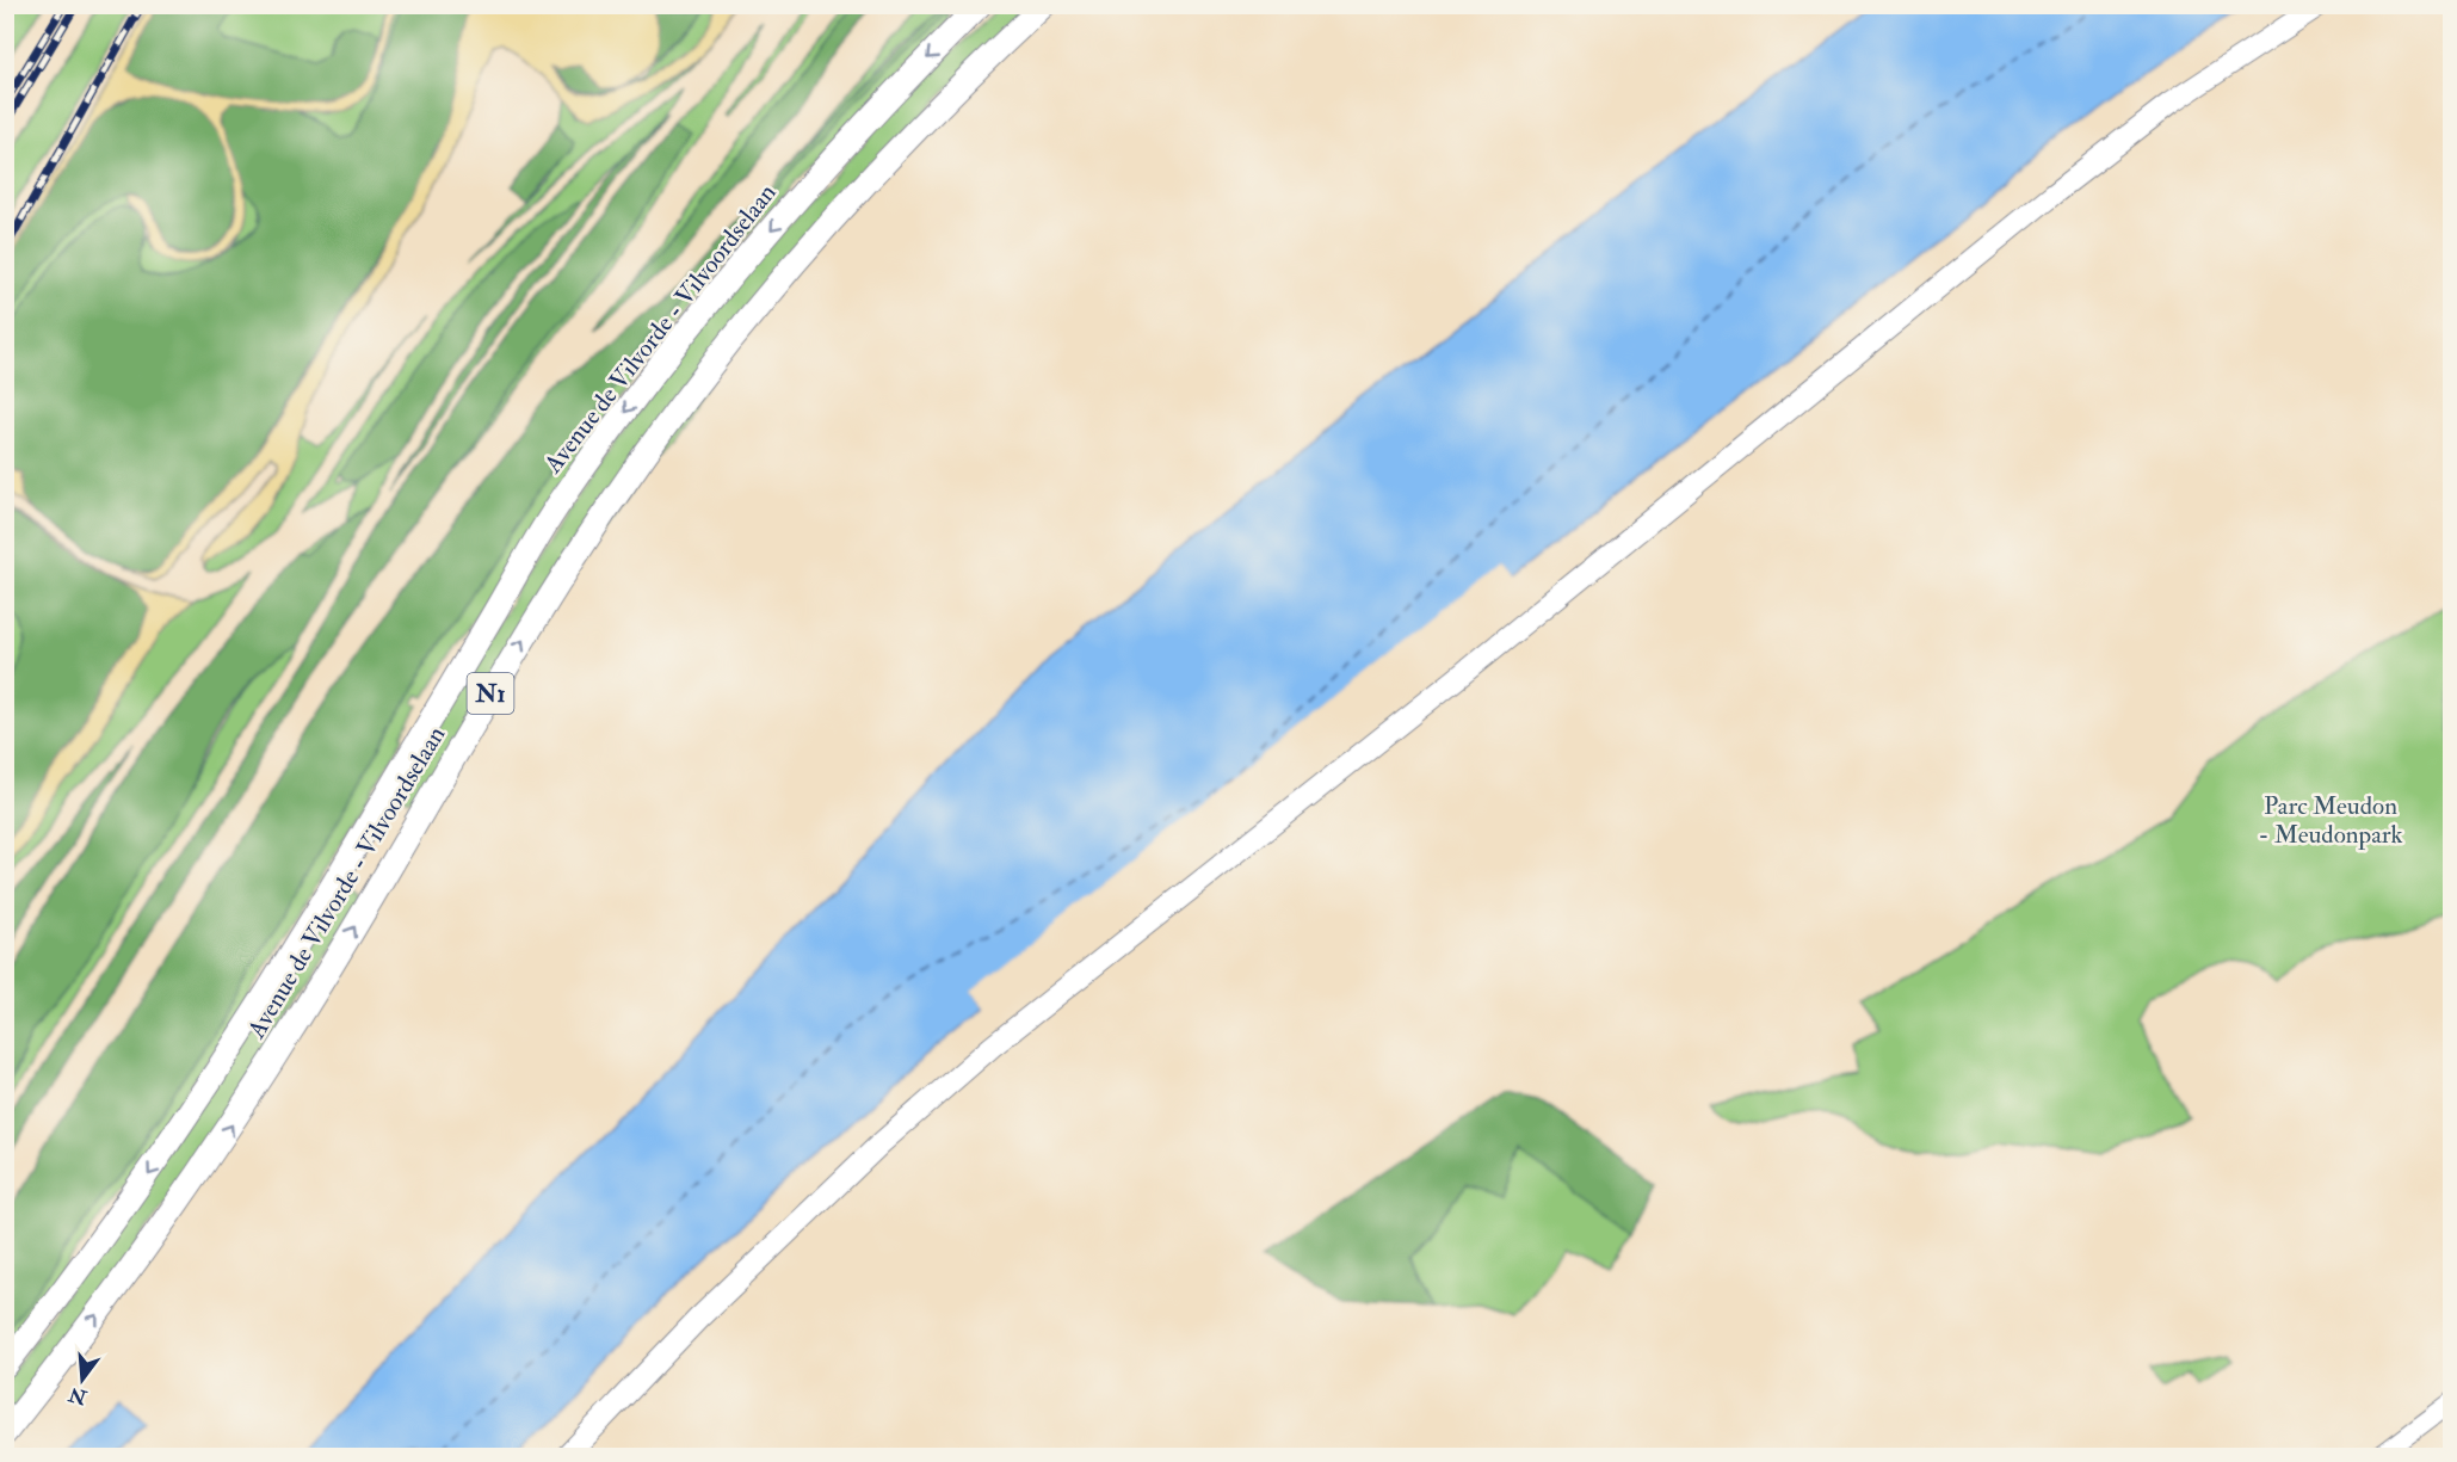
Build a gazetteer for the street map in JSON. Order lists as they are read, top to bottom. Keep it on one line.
{"streets":{"main road":["Avenue de Vilvorde - Vilvoordselaan","N1"]},"parks":["Parc Meudon - Meudonpark"],"north":"bottom"}
